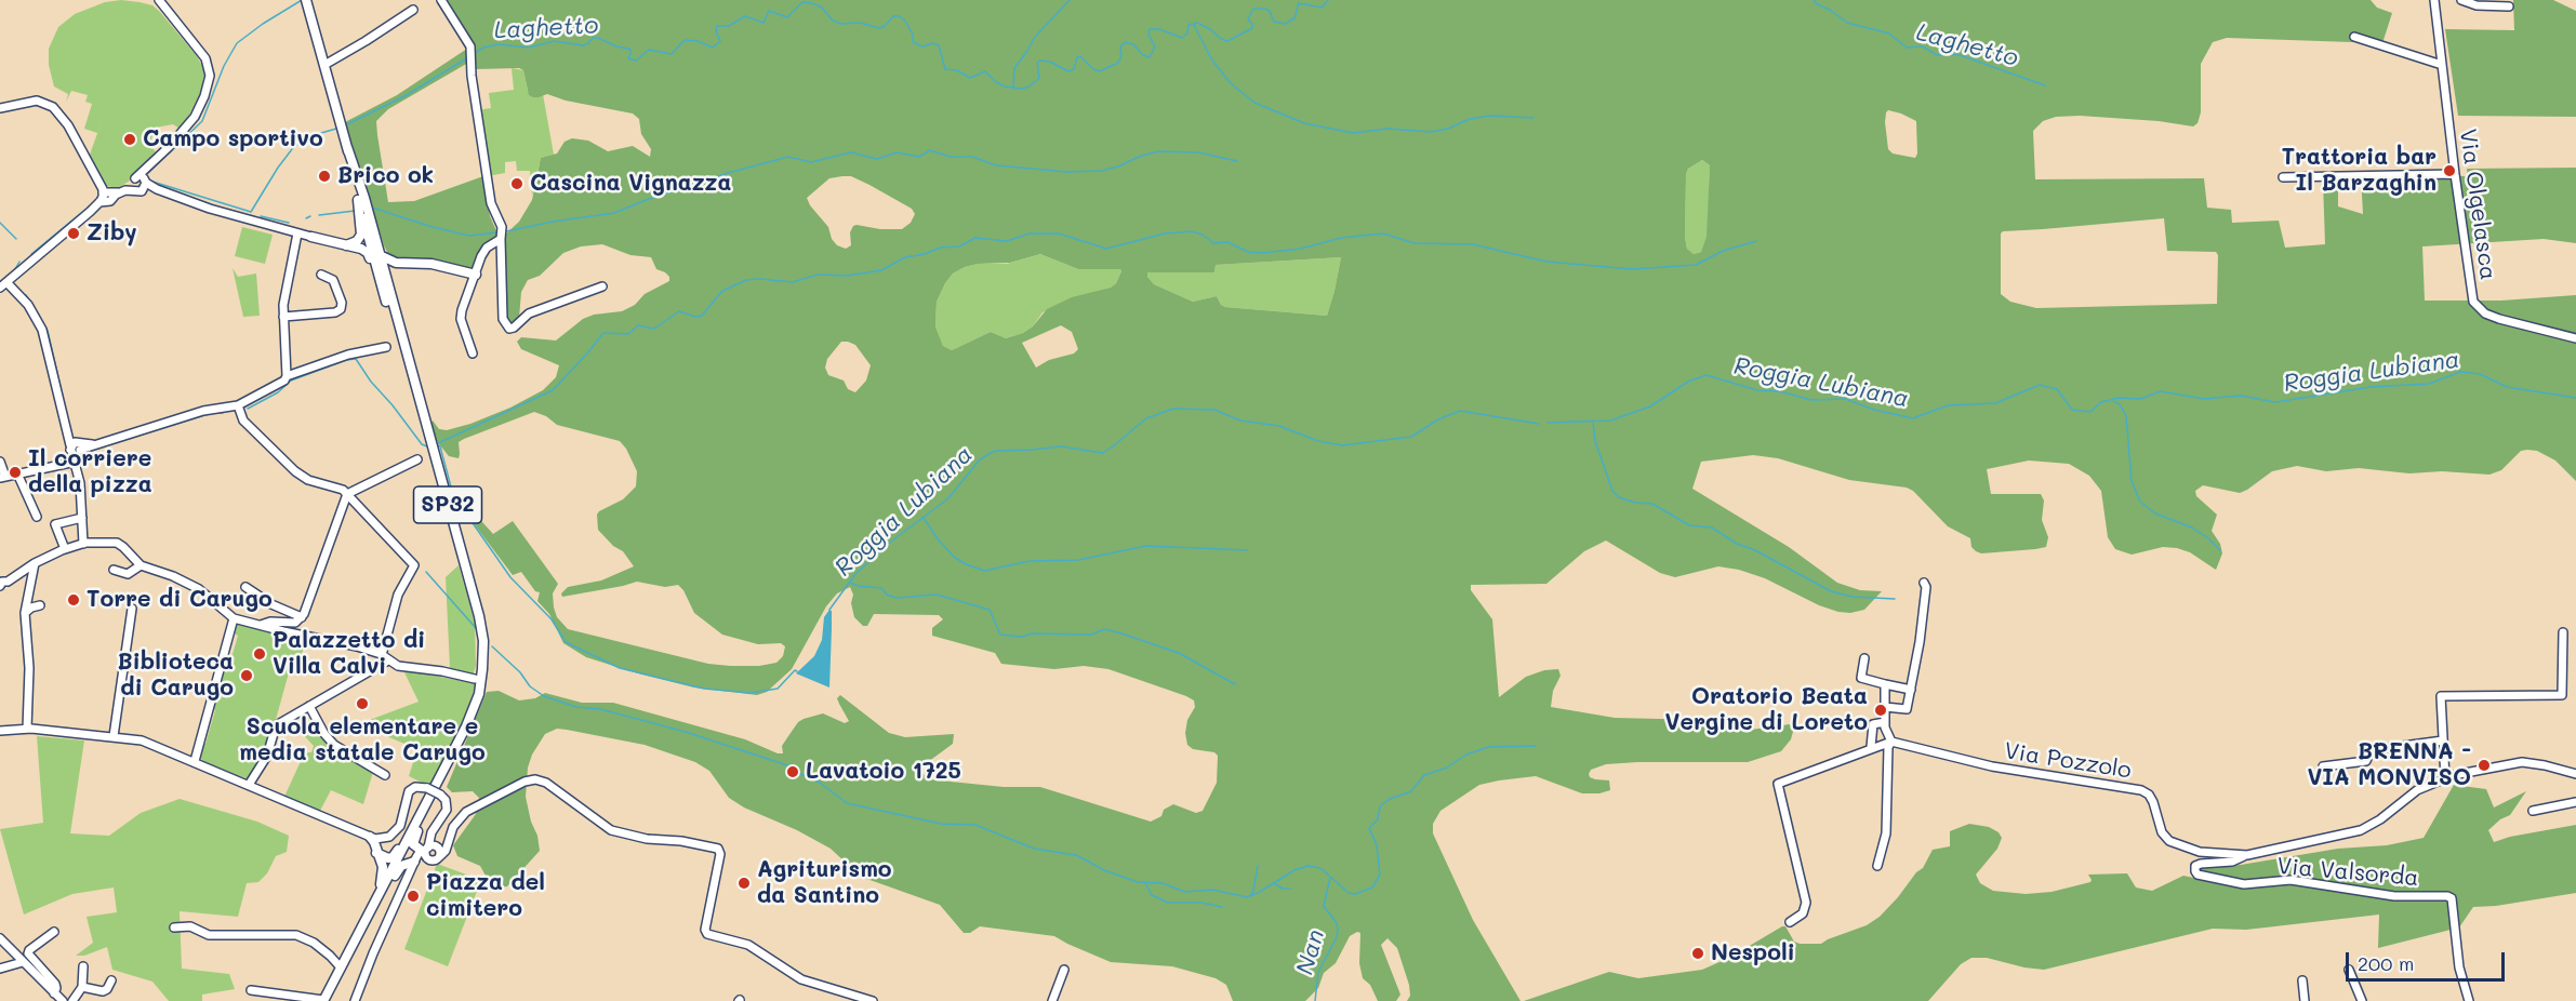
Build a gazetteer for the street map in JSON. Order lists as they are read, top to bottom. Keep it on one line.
{"streets":{"main road":["SP32"],"street":["Via Olgelasca","Via Pozzolo","Via Valsorda"]},"crossings":[["Via Pozzolo","Via Valsorda"]],"water":["Laghetto","Roggia Lubiana","Nan"],"places":["Campo sportivo","Trattoria bar Il Barzaghin","Brico ok","Cascina Vignazza","Ziby","Il corriere della pizza","Torre di Carugo","Palazzetto di Villa Calvi","Biblioteca di Carugo","Scuola elementare e media statale Carugo","Oratorio Beata Vergine di Loreto","BRENNA - VIA MONVISO","Lavatoio 1725","Agriturismo da Santino","Piazza del cimitero","Nespoli"],"scale_bar":"200 m"}
